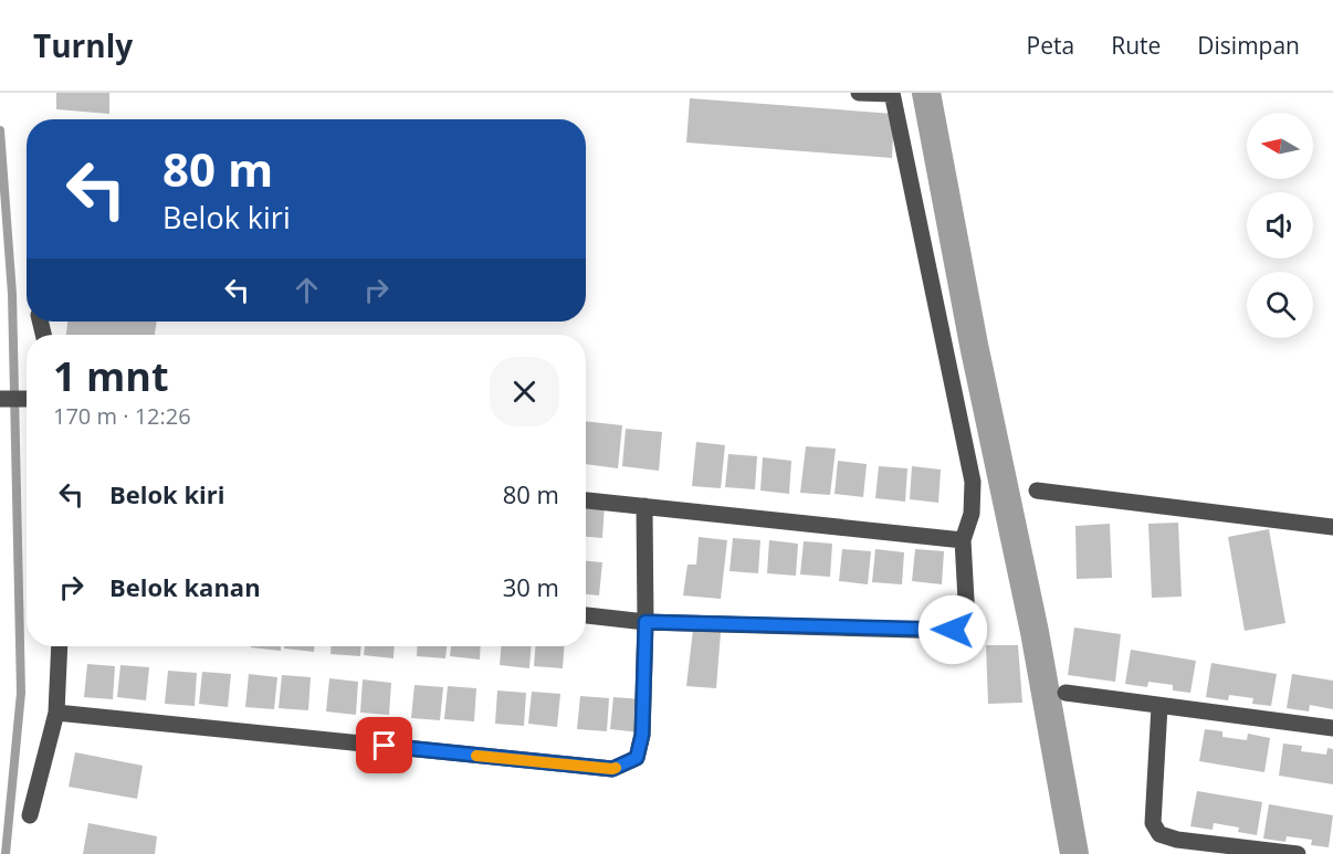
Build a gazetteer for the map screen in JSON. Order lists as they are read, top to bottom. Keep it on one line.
{"north":"left","page":{"header":"Turnly","nav":["Peta","Rute","Disimpan"],"turn":["80 m","Belok kiri"],"heading":["1 mnt","170 m · 12:26"],"list":[{"name":"Belok kiri","value":"80 m"},{"name":"Belok kanan","value":"30 m"}]}}
